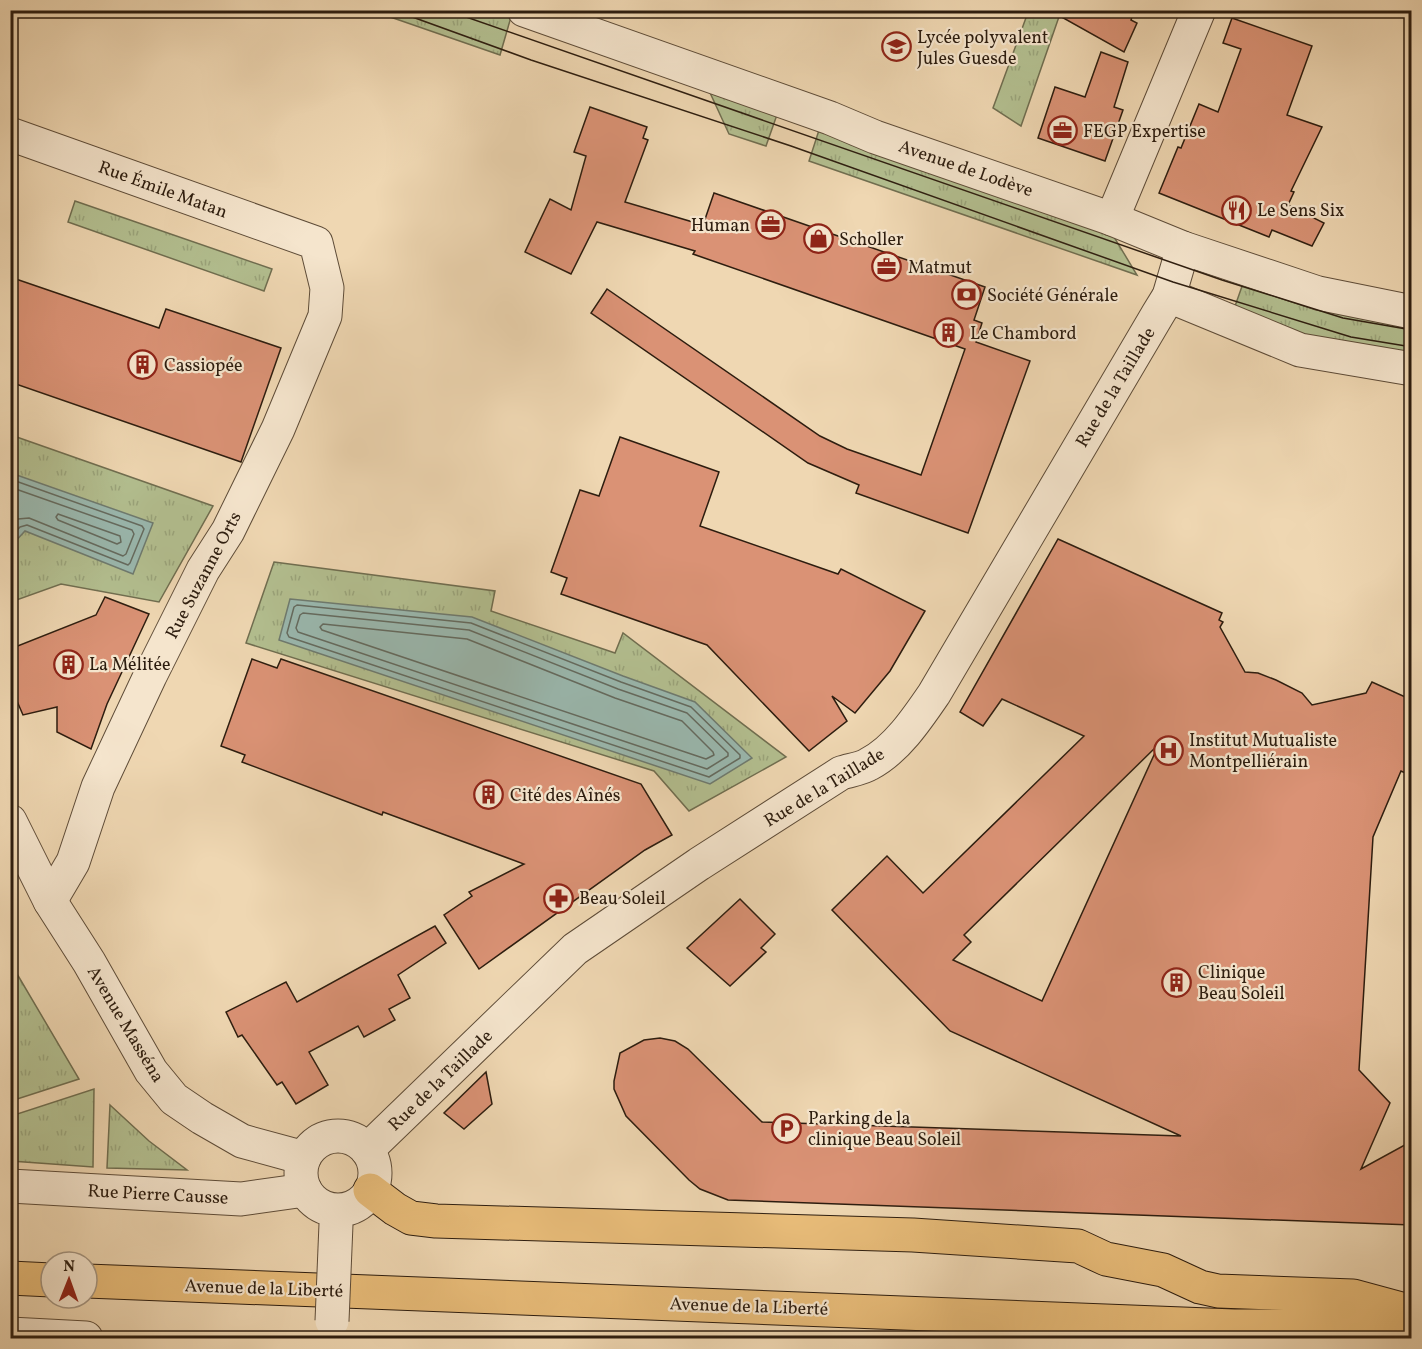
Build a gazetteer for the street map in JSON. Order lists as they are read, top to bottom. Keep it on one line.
{"streets":{"main road":["Avenue de la Liberté"],"street":["Avenue de Lodève","Rue Émile Matan","Rue de la Taillade","Rue Suzanne Orts","Avenue Masséna","Rue Pierre Causse"]},"crossings":[["Avenue de Lodève","Rue de la Taillade"],["Rue Émile Matan","Rue Suzanne Orts"],["Rue de la Taillade","Avenue Masséna"],["Rue de la Taillade","Rue Pierre Causse"],["Rue Suzanne Orts","Avenue Masséna"],["Avenue Masséna","Rue Pierre Causse"]],"places":{"school or university":["Lycée polyvalent Jules Guesde"],"office":["FEGP Expertise","Human","Matmut"],"restaurant":["Le Sens Six"],"shop":["Scholler"],"bank":["Société Générale"],"building":["Le Chambord","Cassiopée","La Mélitée","Cité des Aînés","Clinique Beau Soleil"],"hospital":["Institut Mutualiste Montpelliérain"],"pharmacy":["Beau Soleil"],"parking":["Parking de la clinique Beau Soleil"]},"north":"top"}
